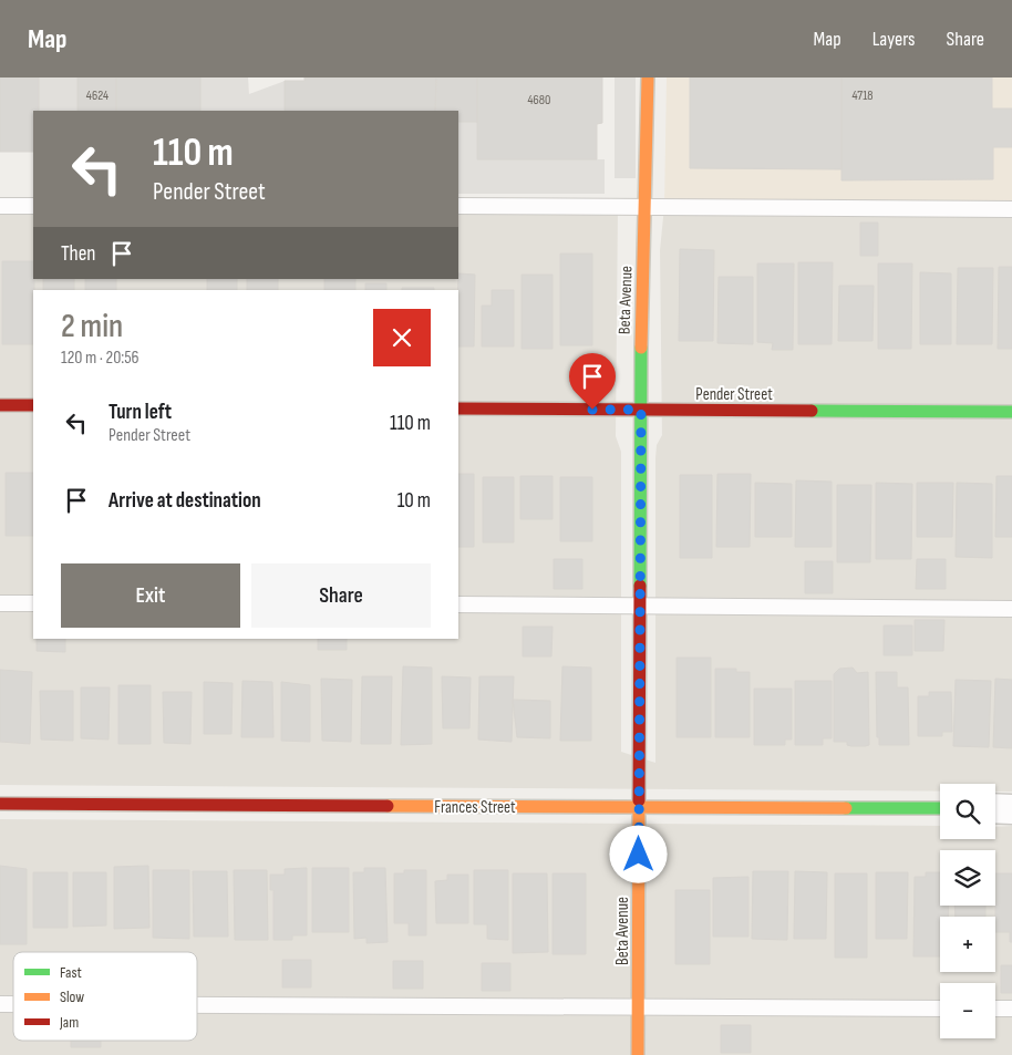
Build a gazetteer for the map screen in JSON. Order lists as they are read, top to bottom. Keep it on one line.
{"streets":{"street":["Beta Avenue","Pender Street","Frances Street"]},"crossings":[["Beta Avenue","Pender Street"],["Beta Avenue","Frances Street"]],"house_numbers":["4624","4718","4680"],"legend":["Fast","Slow","Jam"],"page":{"header":"Map","nav":["Map","Layers","Share"],"turn":["110 m","Pender Street"],"then":"Then","heading":["2 min","120 m · 20:56"],"list":[{"name":"Turn left","note":"Pender Street","value":"110 m"},{"name":"Arrive at destination","value":"10 m"}],"buttons":["Exit","Share"],"map_buttons":["+","−"]}}
